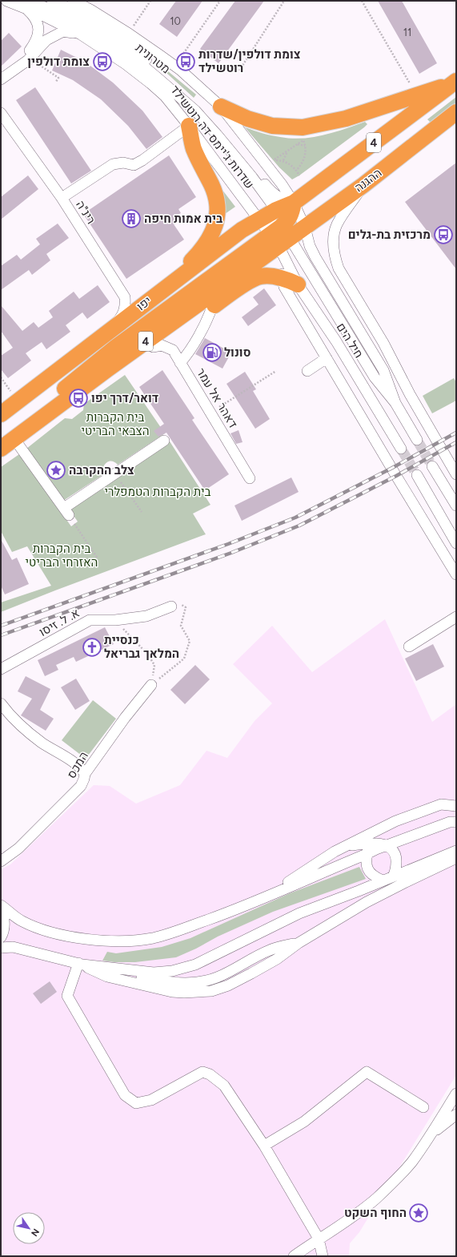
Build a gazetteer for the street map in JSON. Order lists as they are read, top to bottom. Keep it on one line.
{"streets":{"highway":["4","ההגנה","יפו"],"street":["מטרונית","שדרות ג'יימס דה רוטשילד","רינ\"ה","חיל הים","דאהר אל עמר","א. ל. זיסו","המכס"]},"crossings":[["מטרונית","שדרות ג'יימס דה רוטשילד"],["מטרונית","4"],["מטרונית","ההגנה"],["מטרונית","יפו"],["מטרונית","חיל הים"],["שדרות ג'יימס דה רוטשילד","4"],["שדרות ג'יימס דה רוטשילד","יפו"],["שדרות ג'יימס דה רוטשילד","חיל הים"],["4","יפו"],["4","חיל הים"],["ההגנה","יפו"],["ההגנה","חיל הים"],["רינ\"ה","יפו"],["יפו","חיל הים"]],"parks":["בית הקברות הצבאי הבריטי","בית הקברות הטמפלרי","בית הקברות האזרחי הבריטי"],"places":{"bus stop":["צומת דולפין","צומת דולפין/שדרות רוטשילד","מרכזית בת-גלים","דואר/דרך יפו"],"building":["בית אמות חיפה"],"fuel station":["סונול"],"place":["צלב ההקרבה","החוף השקט"],"church":["כנסיית המלאך גבריאל"]},"house_numbers":["10","11"],"north":"bottom right"}
